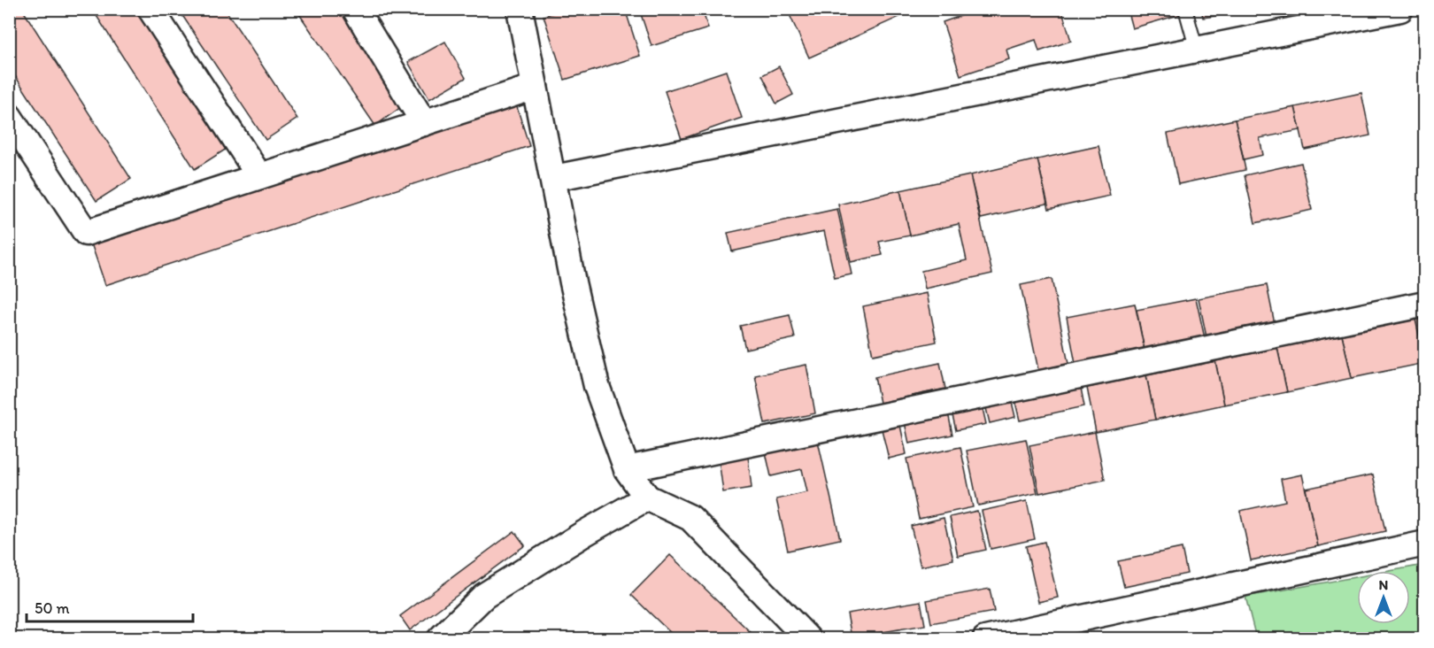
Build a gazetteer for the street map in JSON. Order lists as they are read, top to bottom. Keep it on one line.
{"scale_bar":"50 m","north":"top"}
